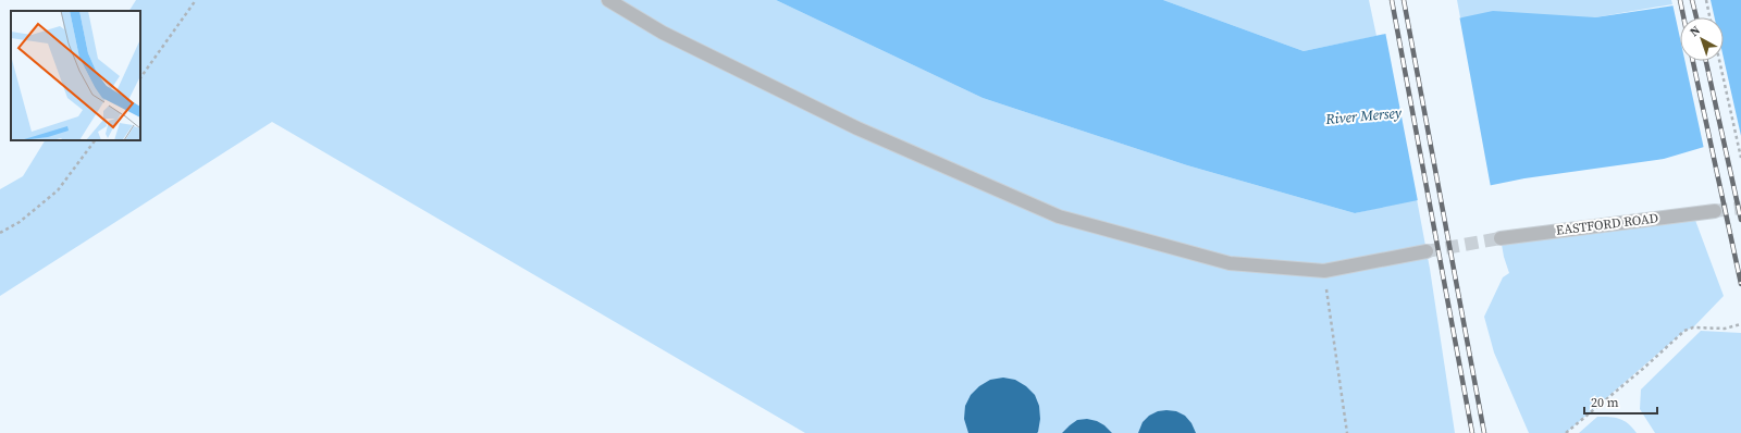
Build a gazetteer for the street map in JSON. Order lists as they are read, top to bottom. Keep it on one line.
{"streets":{"street":["EASTFORD ROAD"]},"water":["River Mersey"],"scale_bar":"20 m","north":"top left"}
